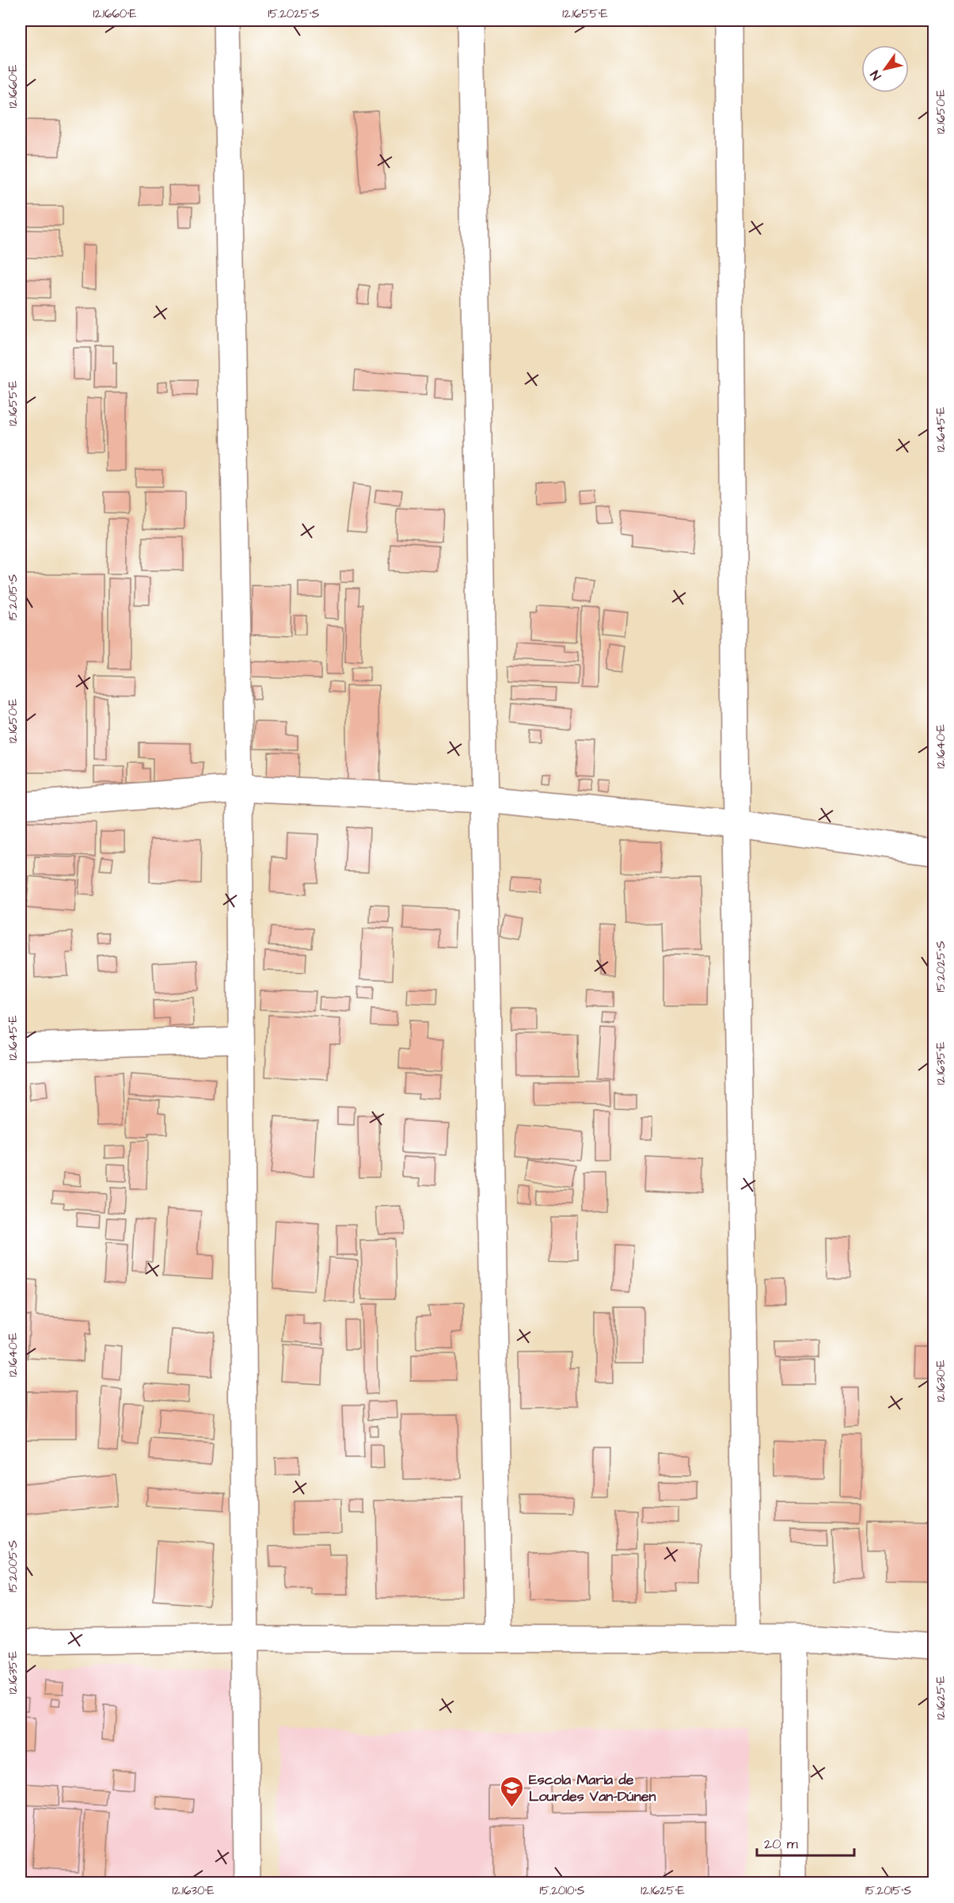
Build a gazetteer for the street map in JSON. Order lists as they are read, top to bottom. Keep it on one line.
{"places":{"school or university":["Escola Maria de Lourdes Van-Dúnen"]},"scale_bar":"20 m","north":"bottom left","coordinates":["12.1660°E","15.2025°S","12.1655°E","12.1650°E","12.1645°E","15.2015°S","12.1640°E","12.1635°E","12.1630°E","15.2005°S","12.1625°E","15.2010°S"]}
